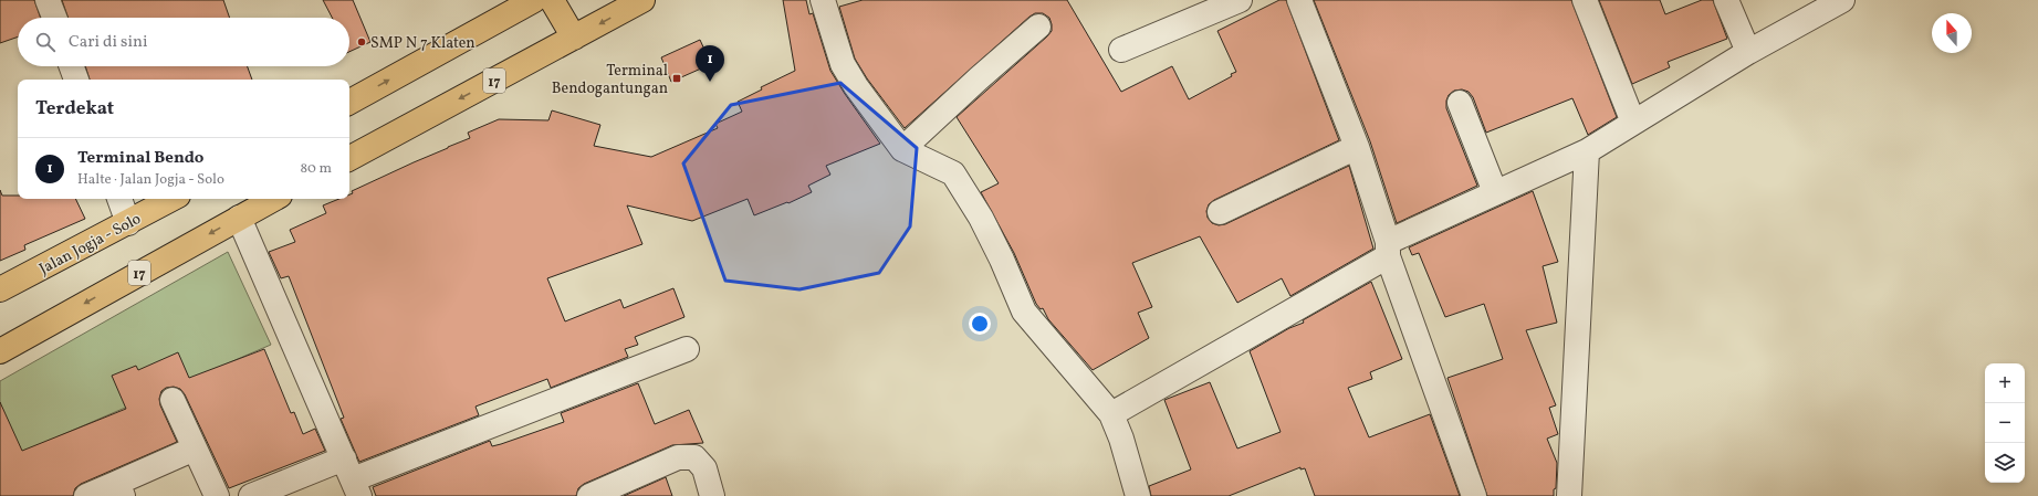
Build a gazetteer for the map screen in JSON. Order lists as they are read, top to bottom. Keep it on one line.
{"streets":{"highway":["17","Jalan Jogja - Solo"]},"places":{"other":["SMP N 7 Klaten"],"transit":["Terminal Bendogantungan"]},"north":"top","page":{"search":"Cari di sini","pins":"1","heading":"Terdekat","list":[{"mark":"1","name":"Terminal Bendo","note":"Halte · Jalan Jogja - Solo","value":"80 m"}],"map_buttons":["+","−"]}}
